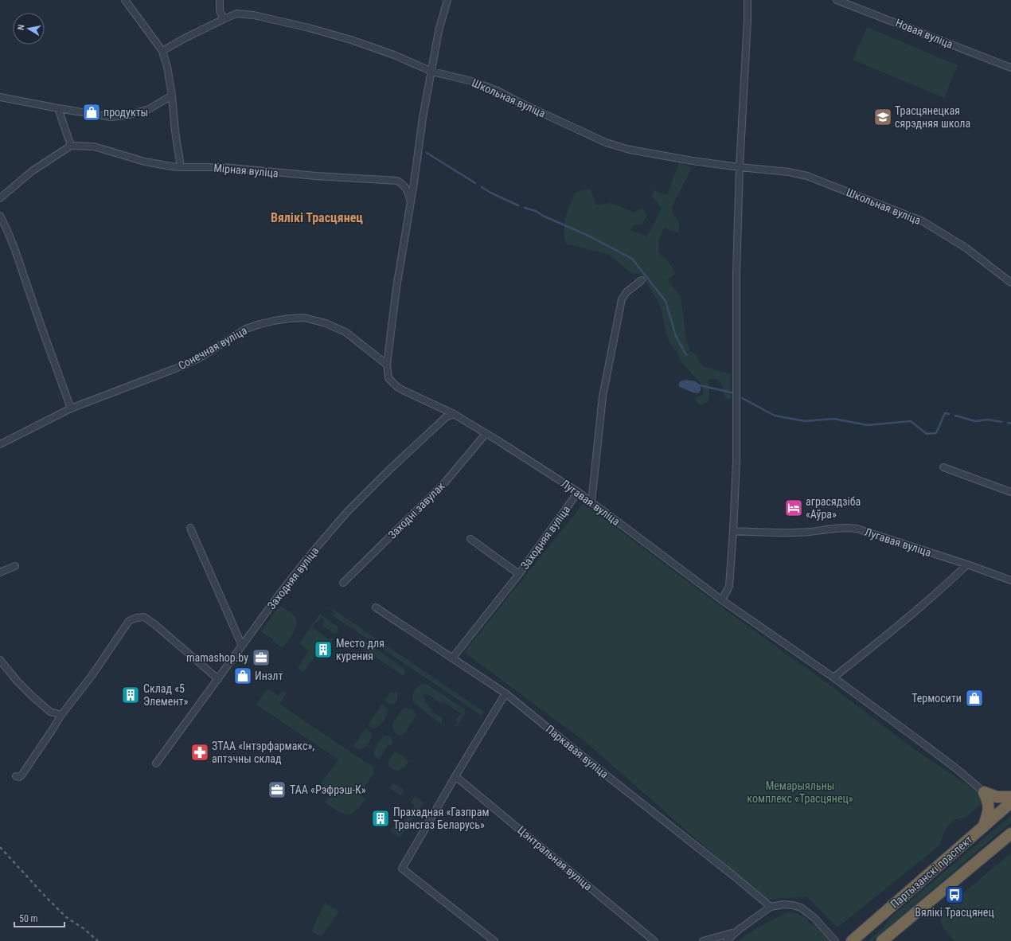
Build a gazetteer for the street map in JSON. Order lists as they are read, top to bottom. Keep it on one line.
{"streets":{"highway":["Партызанскі праспект"],"street":["Новая вуліца","Школьная вуліца","Мірная вуліца","Сонечная вуліца","Лугавая вуліца","Заходні завулак","Заходняя вуліца","Паркавая вуліца","Цэнтральная вуліца"]},"crossings":[["Лугавая вуліца","Заходні завулак"],["Лугавая вуліца","Заходняя вуліца"],["Заходняя вуліца","Паркавая вуліца"]],"districts":["Вялікі Трасцянец"],"parks":["Мемарыяльны комплекс «Трасцянец»"],"places":{"shop":["продукты","Инэлт","Термосити"],"school or university":["Трасцянецкая сярэдняя школа"],"hotel":["аграсядзіба «Аўра»"],"building":["Место для курения","Склад «5 Элемент»","Прахадная «Газпрам Трансгаз Беларусь»"],"office":["mamashop.by","ТАА «Рэфрэш-К»"],"pharmacy":["ЗТАА «Інтэрфармакс», аптэчны склад"],"bus stop":["Вялікі Трасцянец"]},"scale_bar":"50 m","north":"left"}
